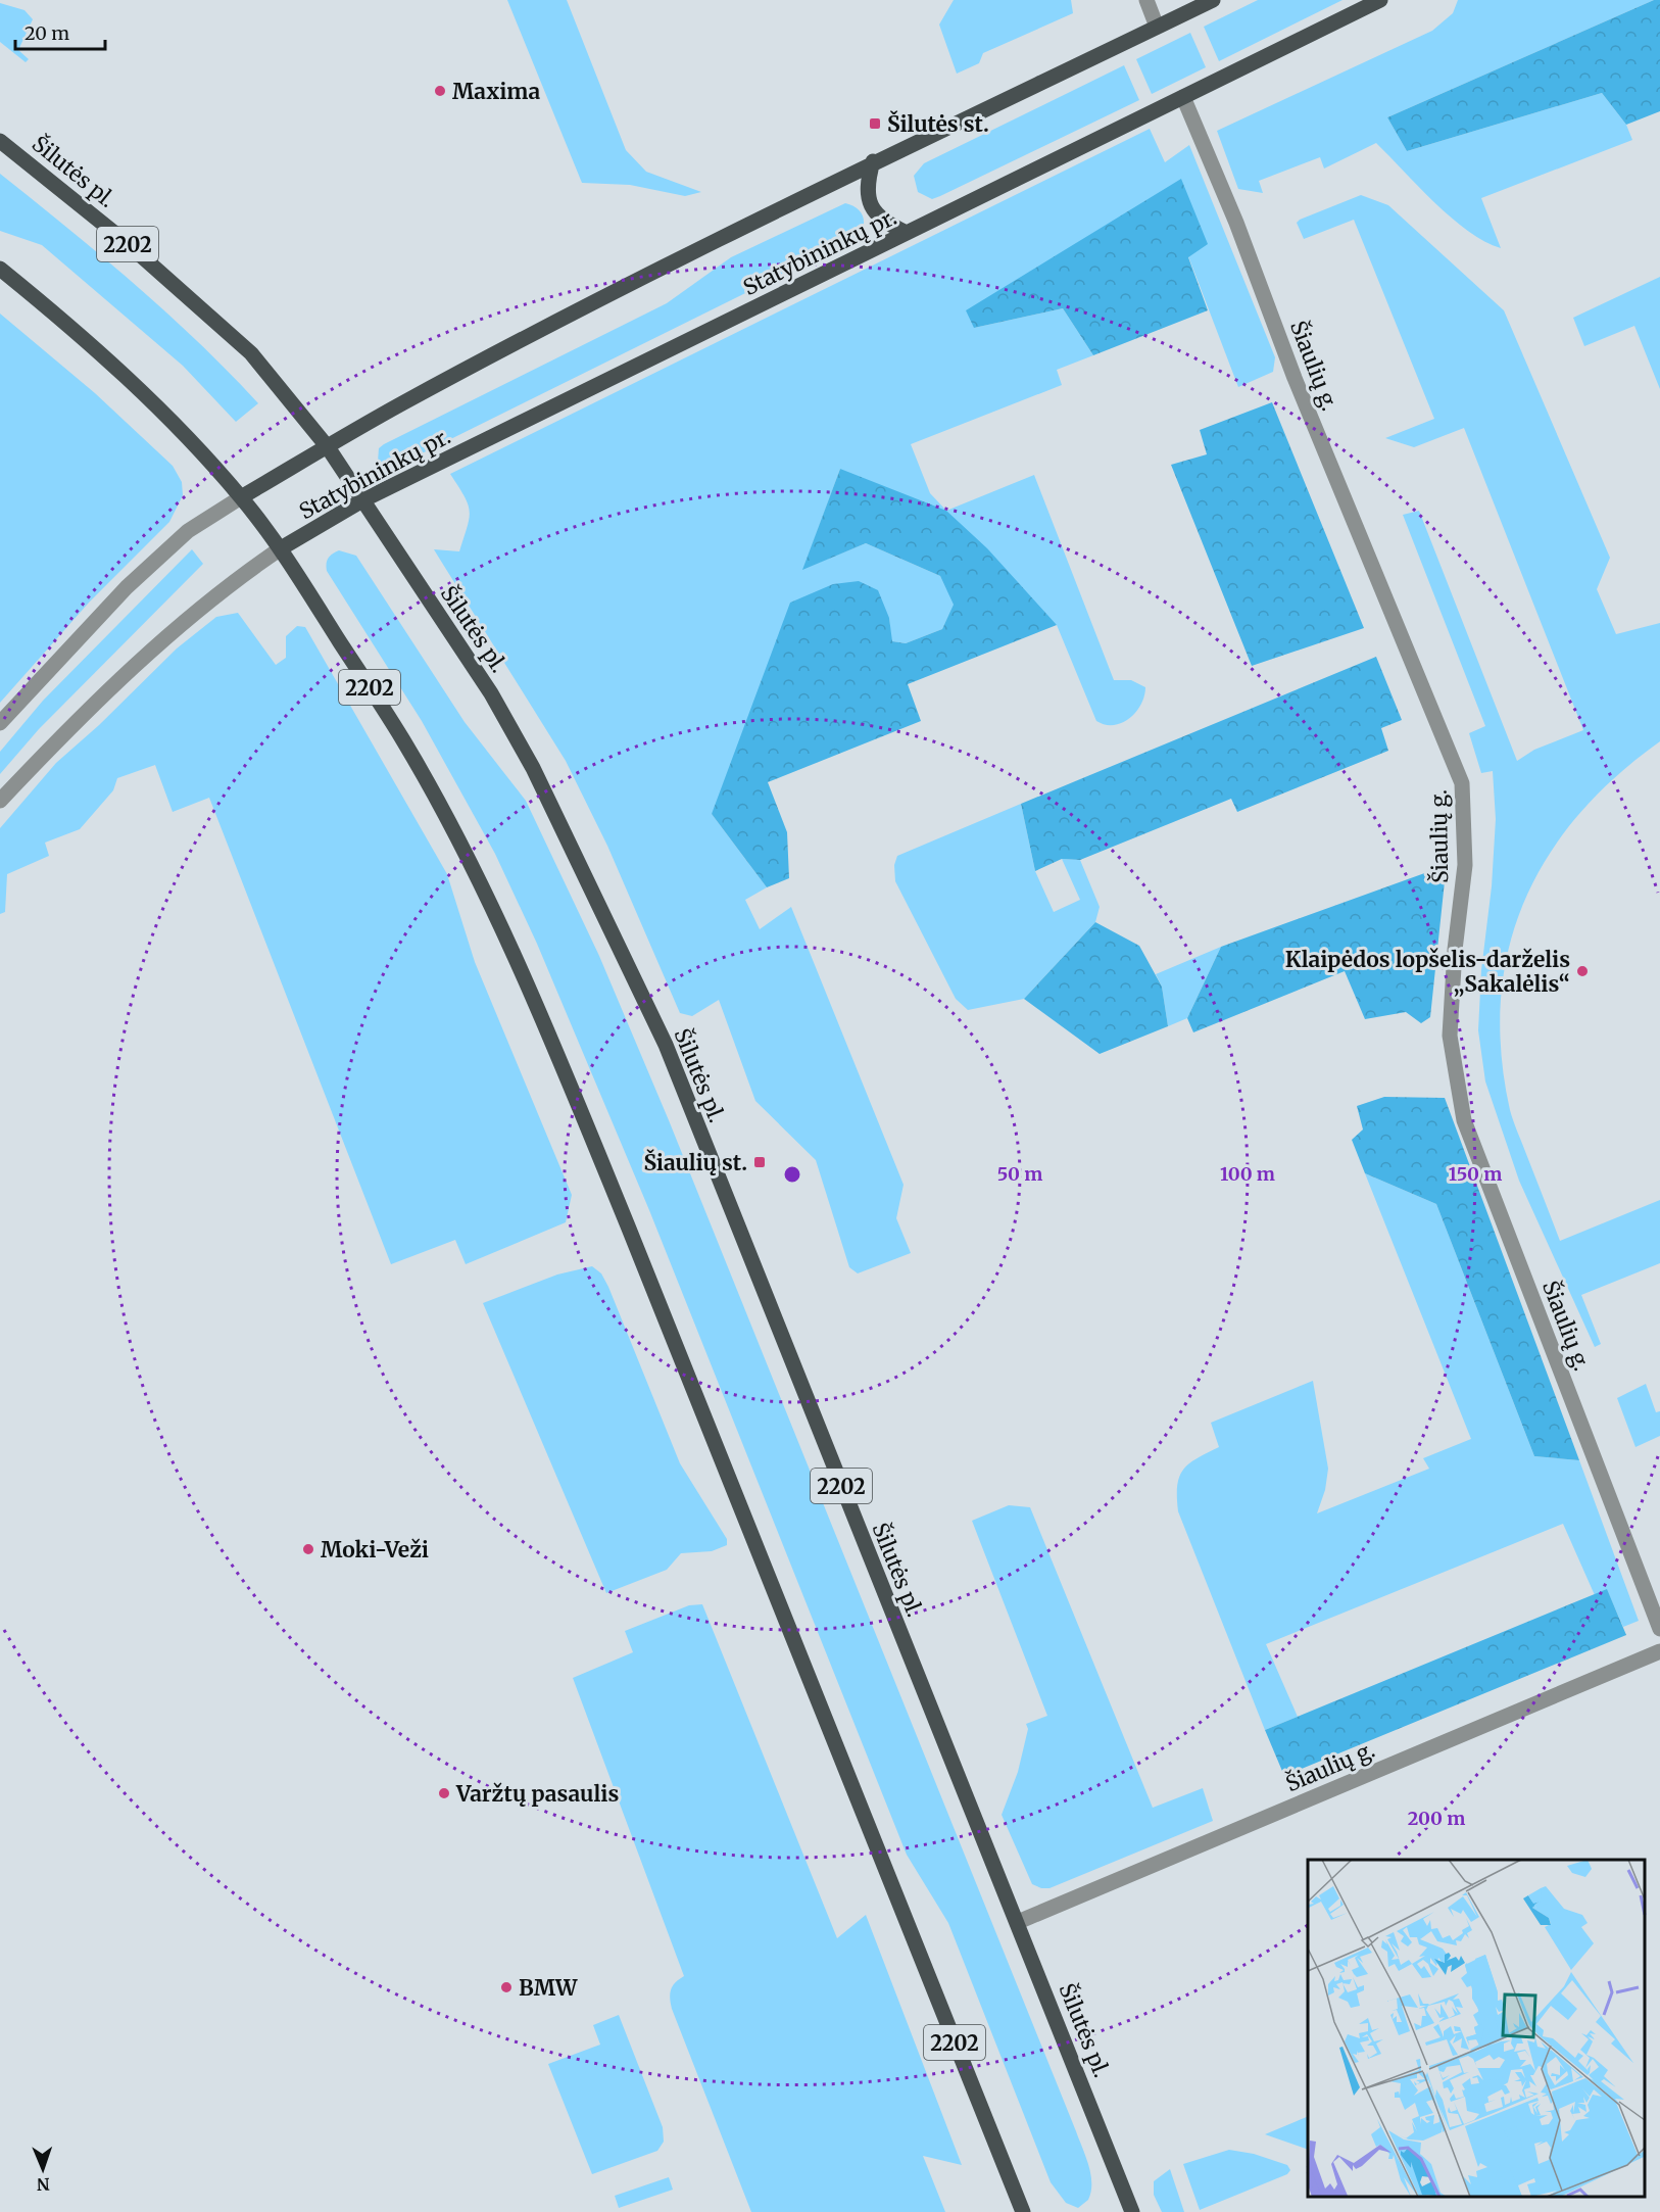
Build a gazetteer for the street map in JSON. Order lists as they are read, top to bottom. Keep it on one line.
{"streets":{"main road":["Šilutės pl.","2202","Statybininkų pr."],"street":["Šiaulių g."]},"crossings":[["Šilutės pl.","Statybininkų pr."],["Šilutės pl.","Šiaulių g."],["2202","Statybininkų pr."],["Statybininkų pr.","Šiaulių g."]],"places":{"other":["Maxima","Klaipėdos lopšelis-darželis „Sakalėlis“","Moki-Veži","Varžtų pasaulis","BMW"],"transit":["Šilutės st.","Šiaulių st."]},"scale_bar":"20 m","north":"bottom","rings":["50 m","100 m","150 m","200 m"]}
